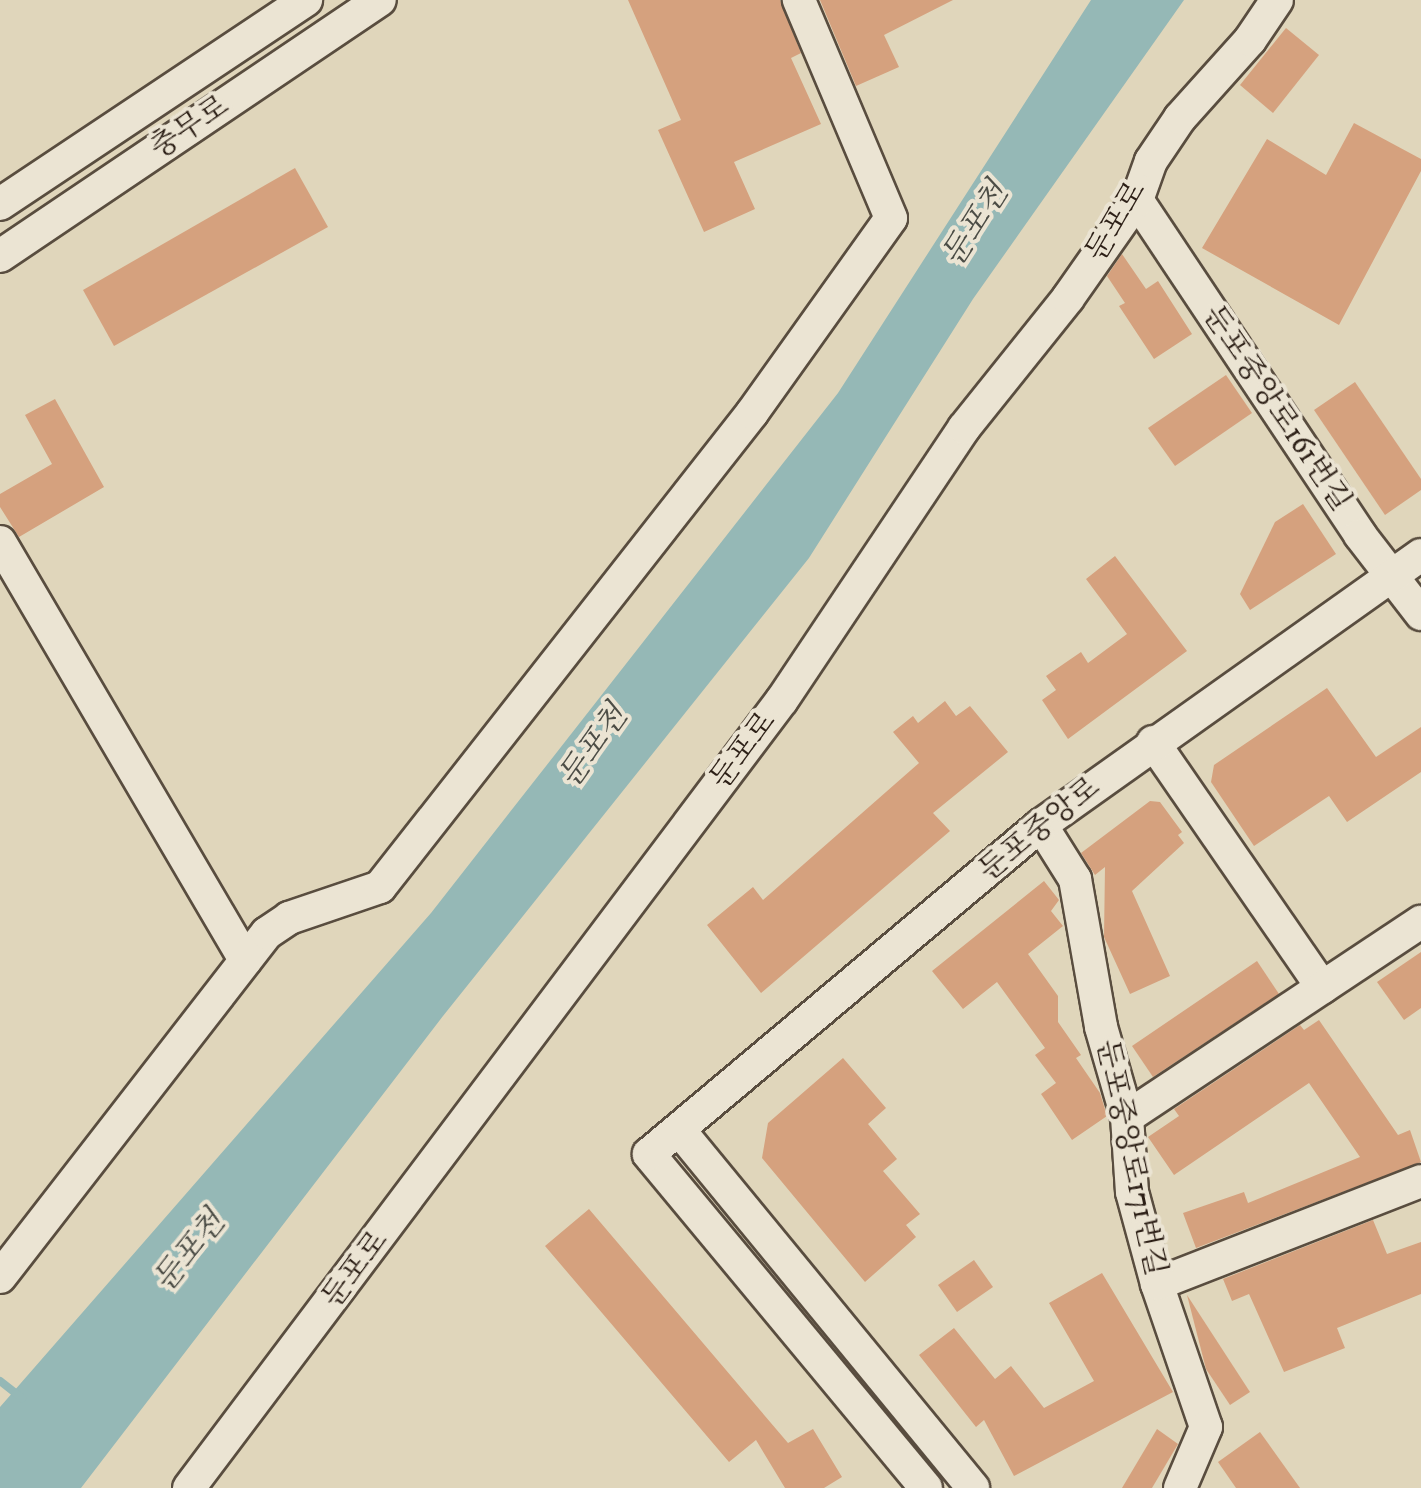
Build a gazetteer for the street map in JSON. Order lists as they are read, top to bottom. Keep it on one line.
{"streets":{"street":["충무로","둔포로","둔포중앙로161번길","둔포중앙로","둔포중앙로171번길"]},"crossings":[["둔포로","둔포중앙로161번길"],["둔포중앙로161번길","둔포중앙로"],["둔포중앙로","둔포중앙로171번길"]],"water":["둔포천"]}
